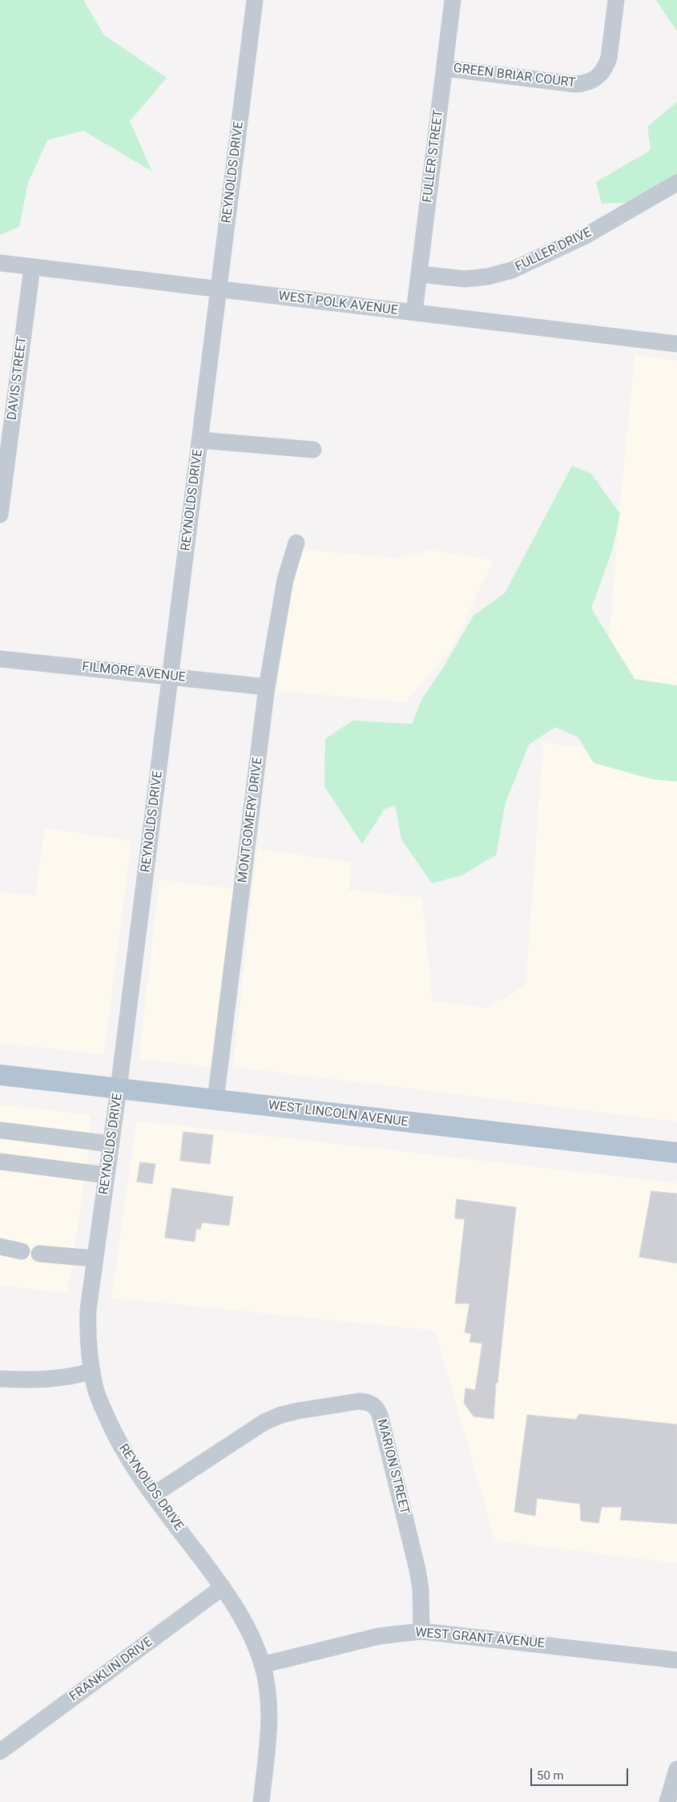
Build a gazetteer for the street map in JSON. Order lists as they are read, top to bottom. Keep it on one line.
{"streets":{"main road":["WEST LINCOLN AVENUE"],"street":["GREEN BRIAR COURT","FULLER STREET","REYNOLDS DRIVE","FULLER DRIVE","WEST POLK AVENUE","DAVIS STREET","FILMORE AVENUE","MONTGOMERY DRIVE","MARION STREET","WEST GRANT AVENUE","FRANKLIN DRIVE"]},"crossings":[["GREEN BRIAR COURT","FULLER STREET"],["FULLER STREET","FULLER DRIVE"],["FULLER STREET","WEST POLK AVENUE"],["REYNOLDS DRIVE","WEST POLK AVENUE"],["REYNOLDS DRIVE","FILMORE AVENUE"],["REYNOLDS DRIVE","WEST LINCOLN AVENUE"],["REYNOLDS DRIVE","MARION STREET"],["REYNOLDS DRIVE","WEST GRANT AVENUE"],["REYNOLDS DRIVE","FRANKLIN DRIVE"],["WEST POLK AVENUE","DAVIS STREET"],["FILMORE AVENUE","MONTGOMERY DRIVE"],["MONTGOMERY DRIVE","WEST LINCOLN AVENUE"],["MARION STREET","WEST GRANT AVENUE"]],"scale_bar":"50 m"}
